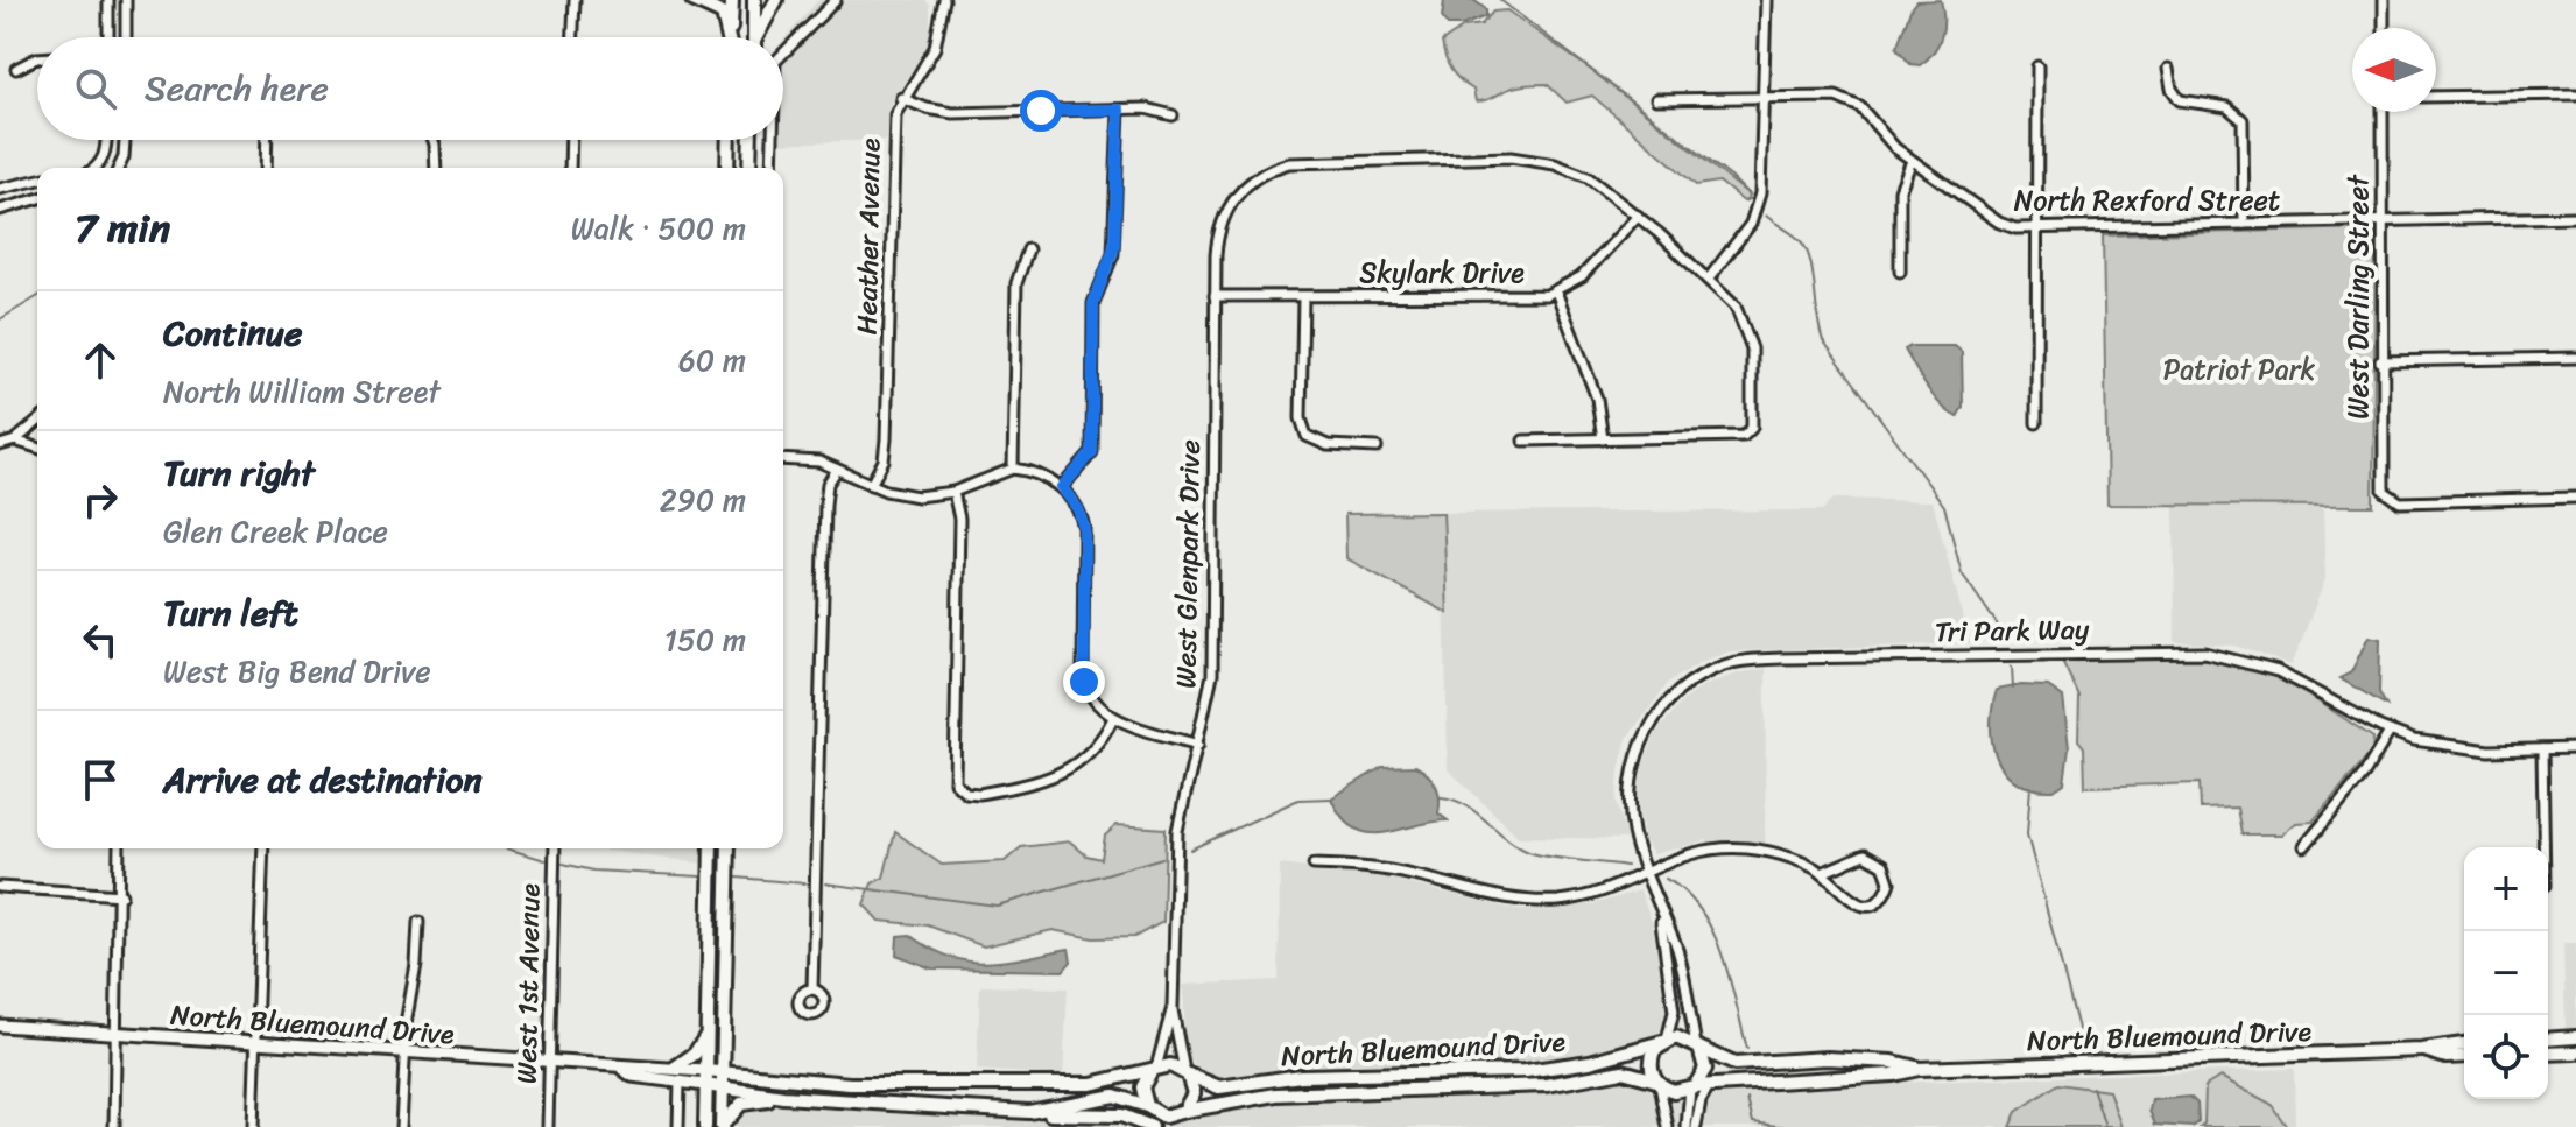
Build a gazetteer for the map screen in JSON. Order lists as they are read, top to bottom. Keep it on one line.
{"streets":{"main road":["North Bluemound Drive"],"street":["North Rexford Street","Heather Avenue","Skylark Drive","West Darling Street","West Glenpark Drive","Tri Park Way","West 1st Avenue"]},"crossings":[["North Rexford Street","West Darling Street"],["Skylark Drive","West Glenpark Drive"],["West Glenpark Drive","North Bluemound Drive"],["Tri Park Way","North Bluemound Drive"],["West 1st Avenue","North Bluemound Drive"]],"parks":["Patriot Park"],"north":"left","page":{"search":"Search here","heading":["7 min","Walk · 500 m"],"list":[["Continue","North William Street","60 m"],["Turn right","Glen Creek Place","290 m"],["Turn left","West Big Bend Drive","150 m"],"Arrive at destination"],"map_buttons":["+","−"]}}
